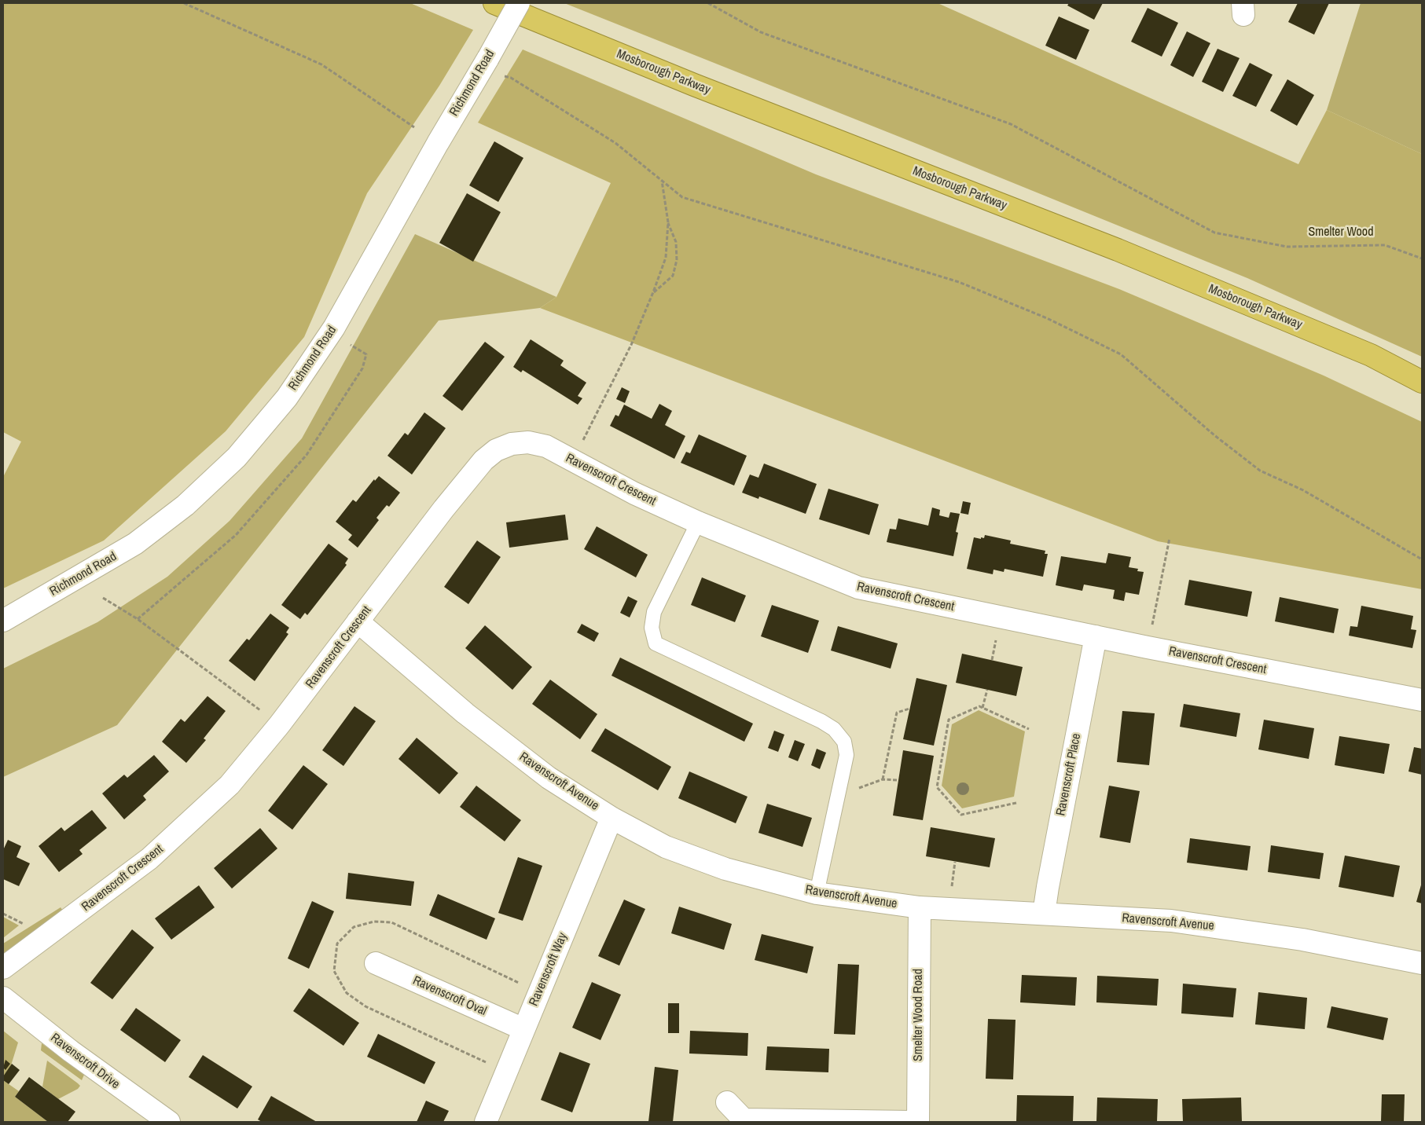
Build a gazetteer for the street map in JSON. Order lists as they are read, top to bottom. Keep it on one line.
{"streets":{"highway":["Mosborough Parkway"],"street":["Richmond Road","Ravenscroft Crescent","Ravenscroft Place","Ravenscroft Avenue","Ravenscroft Way","Ravenscroft Oval","Smelter Wood Road","Ravenscroft Drive"]},"crossings":[["Ravenscroft Crescent","Ravenscroft Place"],["Ravenscroft Crescent","Ravenscroft Avenue"],["Ravenscroft Place","Ravenscroft Avenue"],["Ravenscroft Avenue","Ravenscroft Way"],["Ravenscroft Avenue","Smelter Wood Road"],["Ravenscroft Way","Ravenscroft Oval"]],"parks":["Smelter Wood"]}
